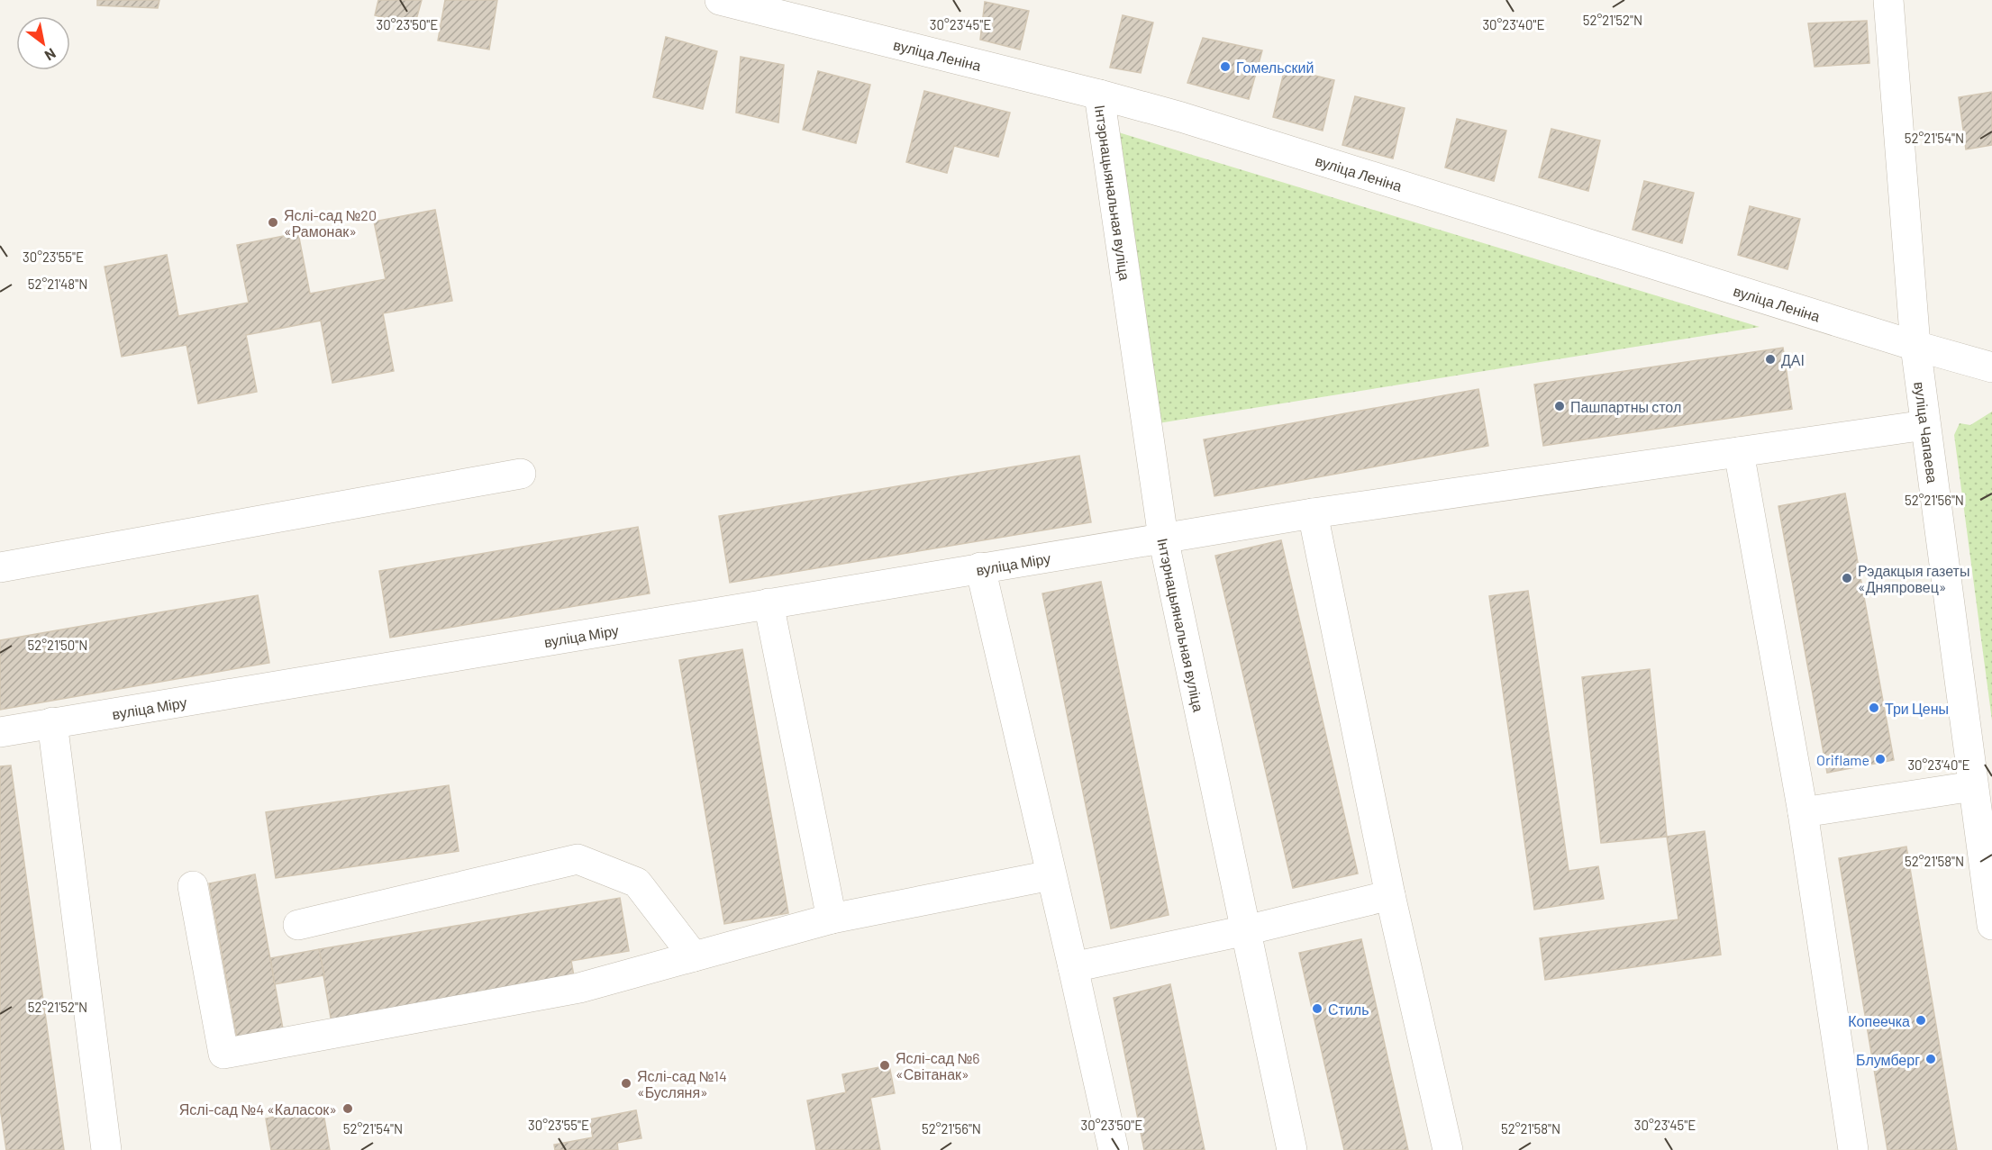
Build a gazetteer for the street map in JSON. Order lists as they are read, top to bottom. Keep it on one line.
{"streets":{"street":["вуліца Леніна","Інтэрнацыянальная вуліца","вуліца Чапаева","вуліца Міру"]},"crossings":[["вуліца Леніна","Інтэрнацыянальная вуліца"],["вуліца Леніна","вуліца Чапаева"],["Інтэрнацыянальная вуліца","вуліца Міру"],["вуліца Чапаева","вуліца Міру"]],"places":["Гомельский","Яслі-сад №20 «Рамонак»","ДАІ","Пашпартны стол","Рэдакцыя газеты «Дняпровец»","Три Цены","Oriflame","Стиль","Копеечка","Блумберг","Яслі-сад №6 «Світанак»","Яслі-сад №14 «Бусляня»","Яслі-сад №4 «Каласок»"],"north":"bottom right","coordinates":["52°21'52\"N","30°23'45\"E","30°23'50\"E","30°23'40\"E","52°21'54\"N","30°23'55\"E","52°21'48\"N","52°21'56\"N","52°21'50\"N","52°21'58\"N"]}
